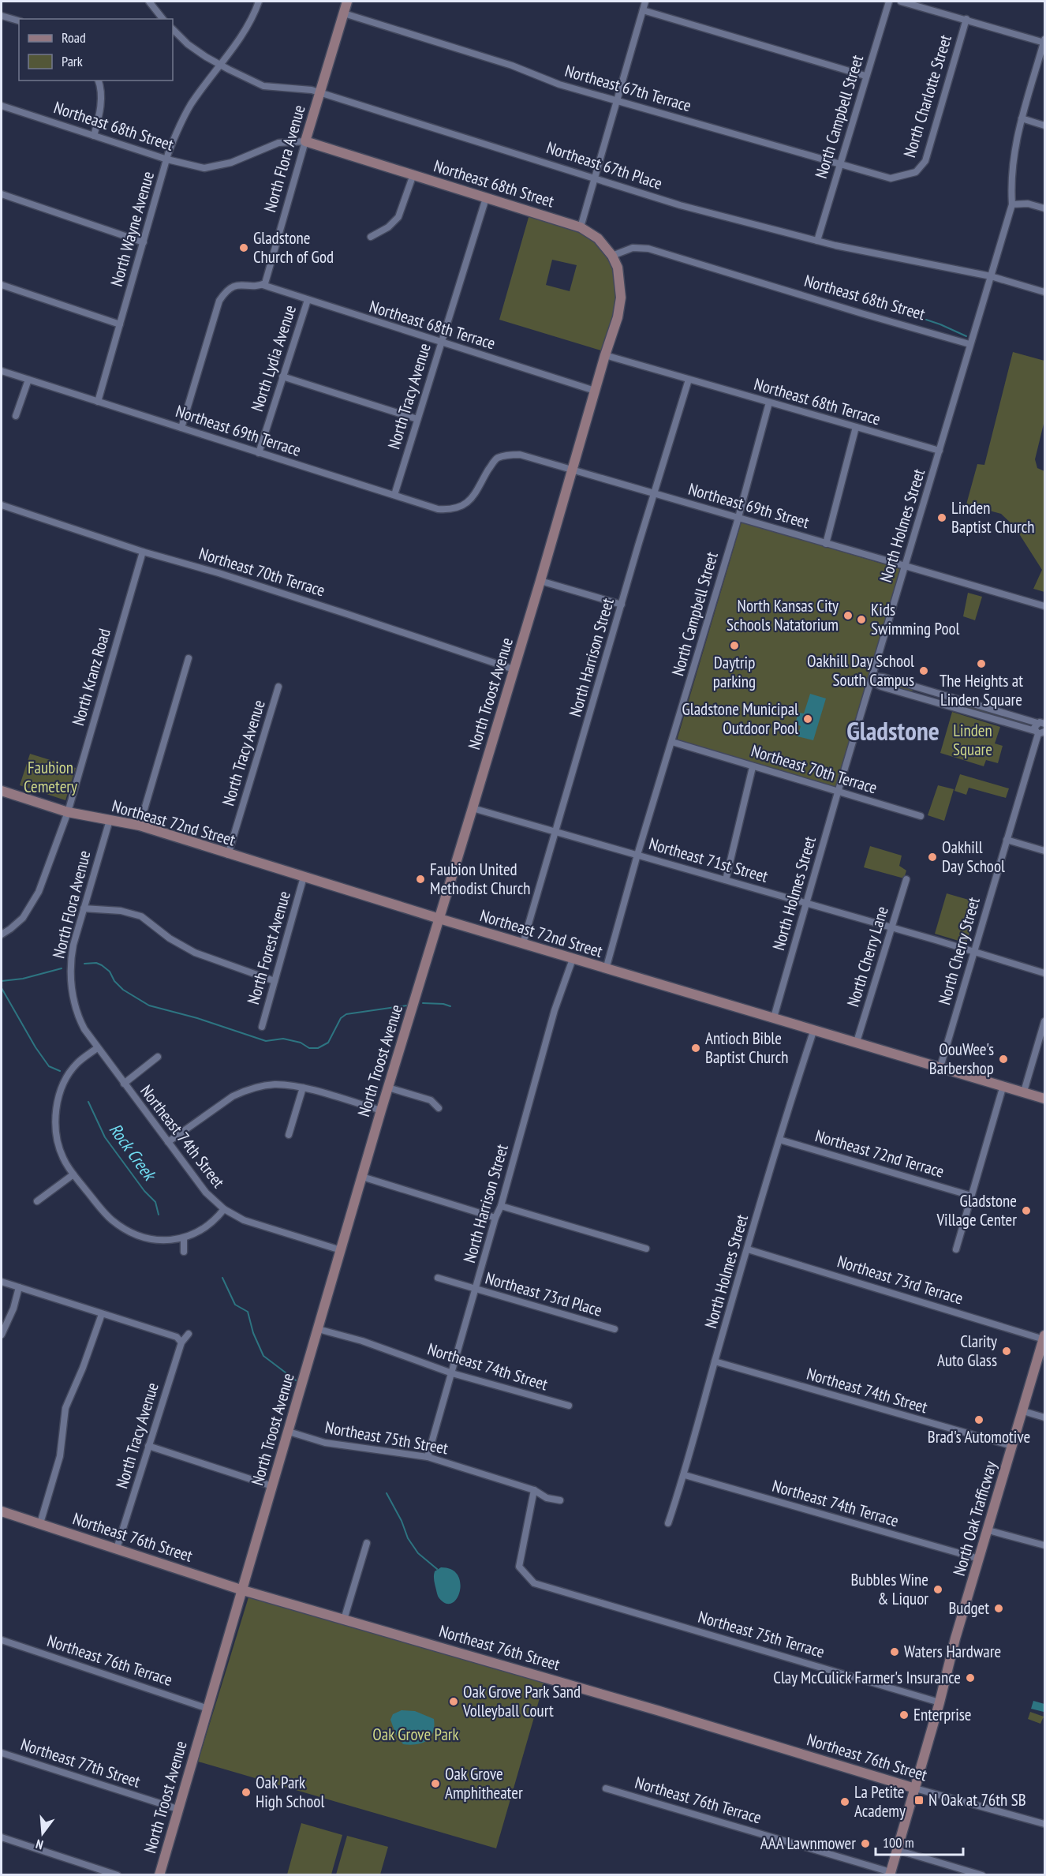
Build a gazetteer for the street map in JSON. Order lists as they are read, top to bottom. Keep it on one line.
{"streets":{"street":["Northeast 67th Terrace","North Charlotte Street","North Campbell Street","Northeast 68th Street","North Flora Avenue","Northeast 67th Place","North Wayne Avenue","Northeast 68th Terrace","North Lydia Avenue","North Tracy Avenue","Northeast 69th Terrace","Northeast 69th Street","North Holmes Street","Northeast 70th Terrace","North Harrison Street","North Kranz Road","North Troost Avenue","Northeast 72nd Street","Northeast 71st Street","North Forest Avenue","North Cherry Street","North Cherry Lane","Northeast 74th Street","Northeast 72nd Terrace","Northeast 73rd Terrace","Northeast 73rd Place","Northeast 75th Street","Northeast 74th Terrace","North Oak Trafficway","Northeast 76th Street","Northeast 75th Terrace","Northeast 76th Terrace","Northeast 77th Street"]},"crossings":[["Northeast 67th Terrace","North Charlotte Street"],["Northeast 67th Terrace","North Campbell Street"],["Northeast 67th Terrace","North Flora Avenue"],["North Campbell Street","Northeast 67th Place"],["North Campbell Street","Northeast 68th Terrace"],["North Campbell Street","Northeast 69th Street"],["North Campbell Street","Northeast 70th Terrace"],["North Campbell Street","Northeast 72nd Street"],["North Campbell Street","Northeast 71st Street"],["Northeast 68th Street","North Flora Avenue"],["Northeast 68th Street","North Wayne Avenue"],["Northeast 68th Street","North Tracy Avenue"],["Northeast 68th Street","North Holmes Street"],["Northeast 68th Street","North Troost Avenue"],["North Flora Avenue","Northeast 67th Place"],["North Flora Avenue","Northeast 68th Terrace"],["North Flora Avenue","Northeast 72nd Street"],["North Flora Avenue","Northeast 74th Street"],["Northeast 67th Place","North Wayne Avenue"],["Northeast 67th Place","North Holmes Street"],["North Wayne Avenue","Northeast 69th Terrace"],["Northeast 68th Terrace","North Lydia Avenue"],["Northeast 68th Terrace","North Tracy Avenue"],["Northeast 68th Terrace","North Holmes Street"],["Northeast 68th Terrace","North Harrison Street"],["Northeast 68th Terrace","North Troost Avenue"],["North Lydia Avenue","Northeast 69th Terrace"],["North Tracy Avenue","Northeast 69th Terrace"],["North Tracy Avenue","Northeast 72nd Street"],["North Tracy Avenue","Northeast 76th Street"],["Northeast 69th Terrace","Northeast 69th Street"],["Northeast 69th Street","North Holmes Street"],["Northeast 69th Street","North Harrison Street"],["Northeast 69th Street","North Troost Avenue"],["North Holmes Street","Northeast 70th Terrace"],["North Holmes Street","Northeast 72nd Street"],["North Holmes Street","Northeast 71st Street"],["North Holmes Street","Northeast 74th Street"],["North Holmes Street","Northeast 72nd Terrace"],["North Holmes Street","Northeast 73rd Terrace"],["North Holmes Street","Northeast 74th Terrace"],["Northeast 70th Terrace","North Kranz Road"],["Northeast 70th Terrace","North Troost Avenue"],["North Harrison Street","Northeast 72nd Street"],["North Harrison Street","Northeast 71st Street"],["North Harrison Street","Northeast 74th Street"],["North Harrison Street","Northeast 73rd Place"],["North Harrison Street","Northeast 75th Street"],["North Kranz Road","Northeast 72nd Street"],["North Troost Avenue","Northeast 72nd Street"],["North Troost Avenue","Northeast 71st Street"],["North Troost Avenue","Northeast 74th Street"],["North Troost Avenue","Northeast 75th Street"],["North Troost Avenue","Northeast 76th Street"],["North Troost Avenue","Northeast 76th Terrace"],["North Troost Avenue","Northeast 77th Street"],["Northeast 72nd Street","North Forest Avenue"],["Northeast 72nd Street","North Cherry Street"],["Northeast 72nd Street","North Cherry Lane"],["Northeast 71st Street","North Cherry Street"],["Northeast 71st Street","North Cherry Lane"],["Northeast 74th Street","North Oak Trafficway"],["Northeast 73rd Terrace","North Oak Trafficway"],["Northeast 75th Street","Northeast 75th Terrace"],["Northeast 74th Terrace","North Oak Trafficway"],["North Oak Trafficway","Northeast 76th Street"],["North Oak Trafficway","Northeast 75th Terrace"],["North Oak Trafficway","Northeast 76th Terrace"]],"districts":["Gladstone"],"water":["Rock Creek"],"parks":["Linden Square","Faubion Cemetery","Oak Grove Park"],"places":{"other":["Gladstone Church of God","Linden Baptist Church","North Kansas City Schools Natatorium","Kids Swimming Pool","Daytrip parking","The Heights at Linden Square","Oakhill Day School South Campus","Gladstone Municipal Outdoor Pool","Oakhill Day School","Faubion United Methodist Church","Antioch Bible Baptist Church","OouWee's Barbershop","Gladstone Village Center","Clarity Auto Glass","Brad's Automotive","Bubbles Wine & Liquor","Budget","Waters Hardware","Clay McCulick Farmer's Insurance","Oak Grove Park Sand Volleyball Court","Enterprise","Oak Grove Amphitheater","Oak Park High School","La Petite Academy","AAA Lawnmower"],"transit":["N Oak at 76th SB"]},"legend":["Road","Park"],"scale_bar":"100 m","north":"bottom"}
